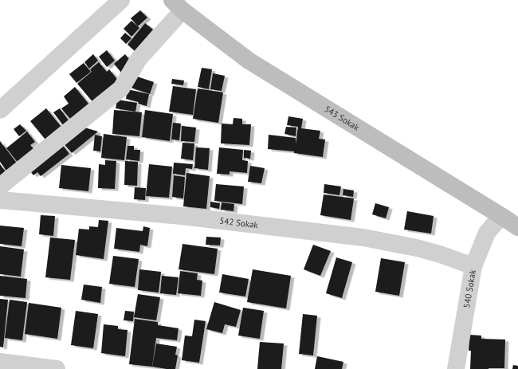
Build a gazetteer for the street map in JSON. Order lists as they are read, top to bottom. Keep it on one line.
{"streets":{"street":["543 Sokak","542 Sokak","540 Sokak"]},"crossings":[["543 Sokak","540 Sokak"],["542 Sokak","540 Sokak"]]}
